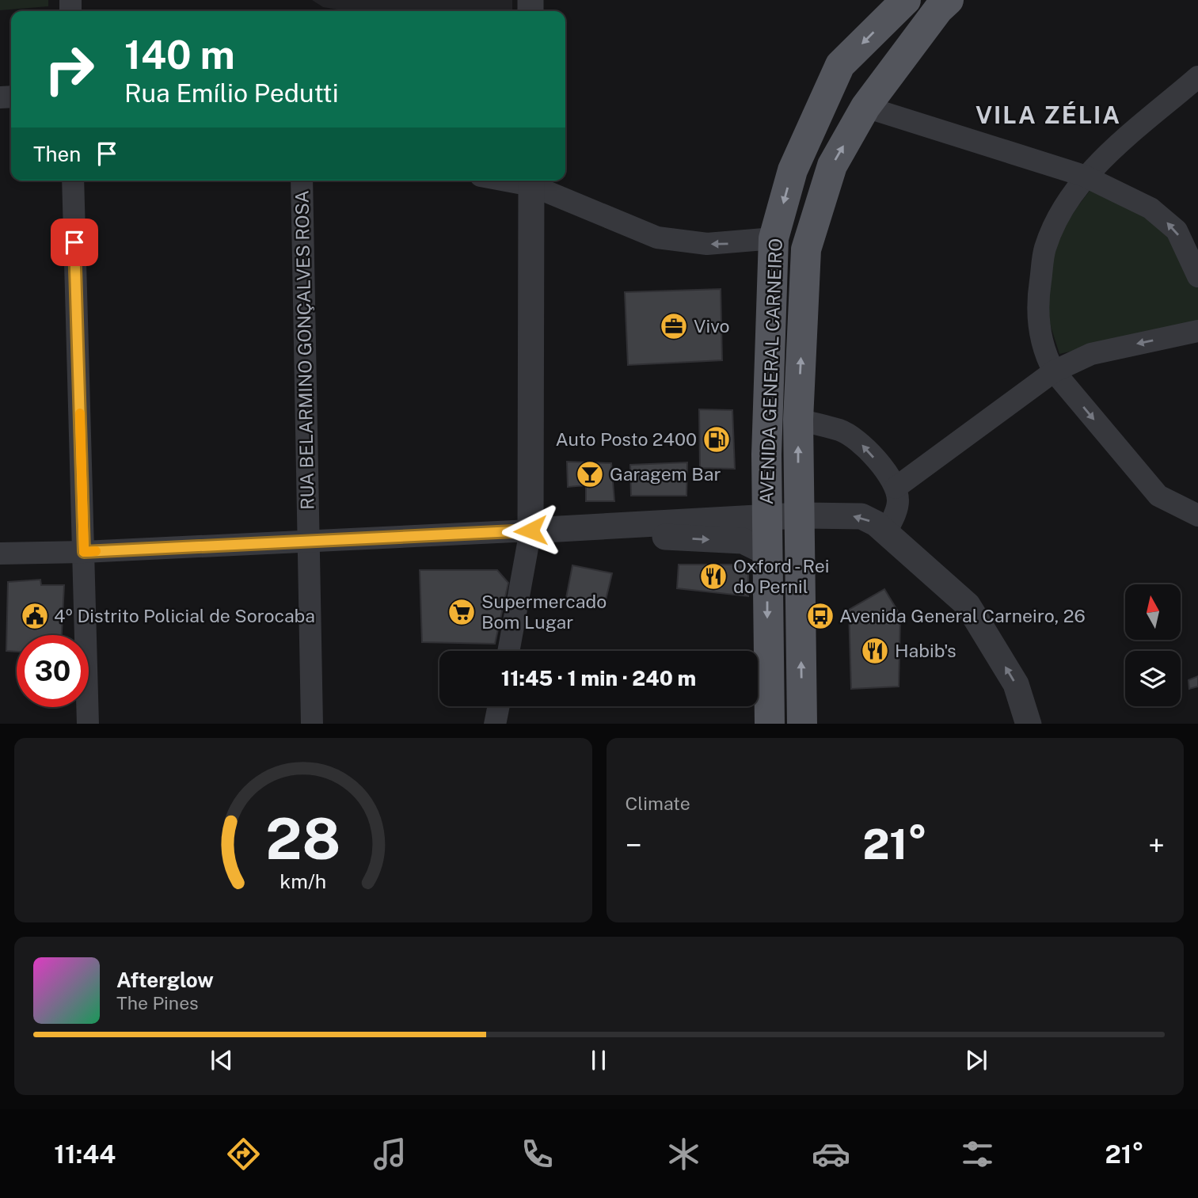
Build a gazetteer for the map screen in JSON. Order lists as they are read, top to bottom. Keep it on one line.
{"streets":{"main road":["AVENIDA GENERAL CARNEIRO"],"street":["RUA BELARMINO GONÇALVES ROSA"]},"districts":["VILA ZÉLIA"],"places":{"office":["Vivo"],"fuel station":["Auto Posto 2400"],"bar":["Garagem Bar"],"restaurant":["Oxford - Rei do Pernil","Habib's"],"supermarket":["Supermercado Bom Lugar"],"public building":["4º Distrito Policial de Sorocaba"],"bus stop":["Avenida General Carneiro, 26"]},"north":"top","page":{"turn":["140 m","Rua Emílio Pedutti"],"then":"Then","limit":"30","trip":"11:45 · 1 min · 240 m","tile":"Climate","heat":["−","21°","+"],"song":["Afterglow","The Pines"],"tabs":["11:44","21°"],"gauge":["28","km/h"]}}
